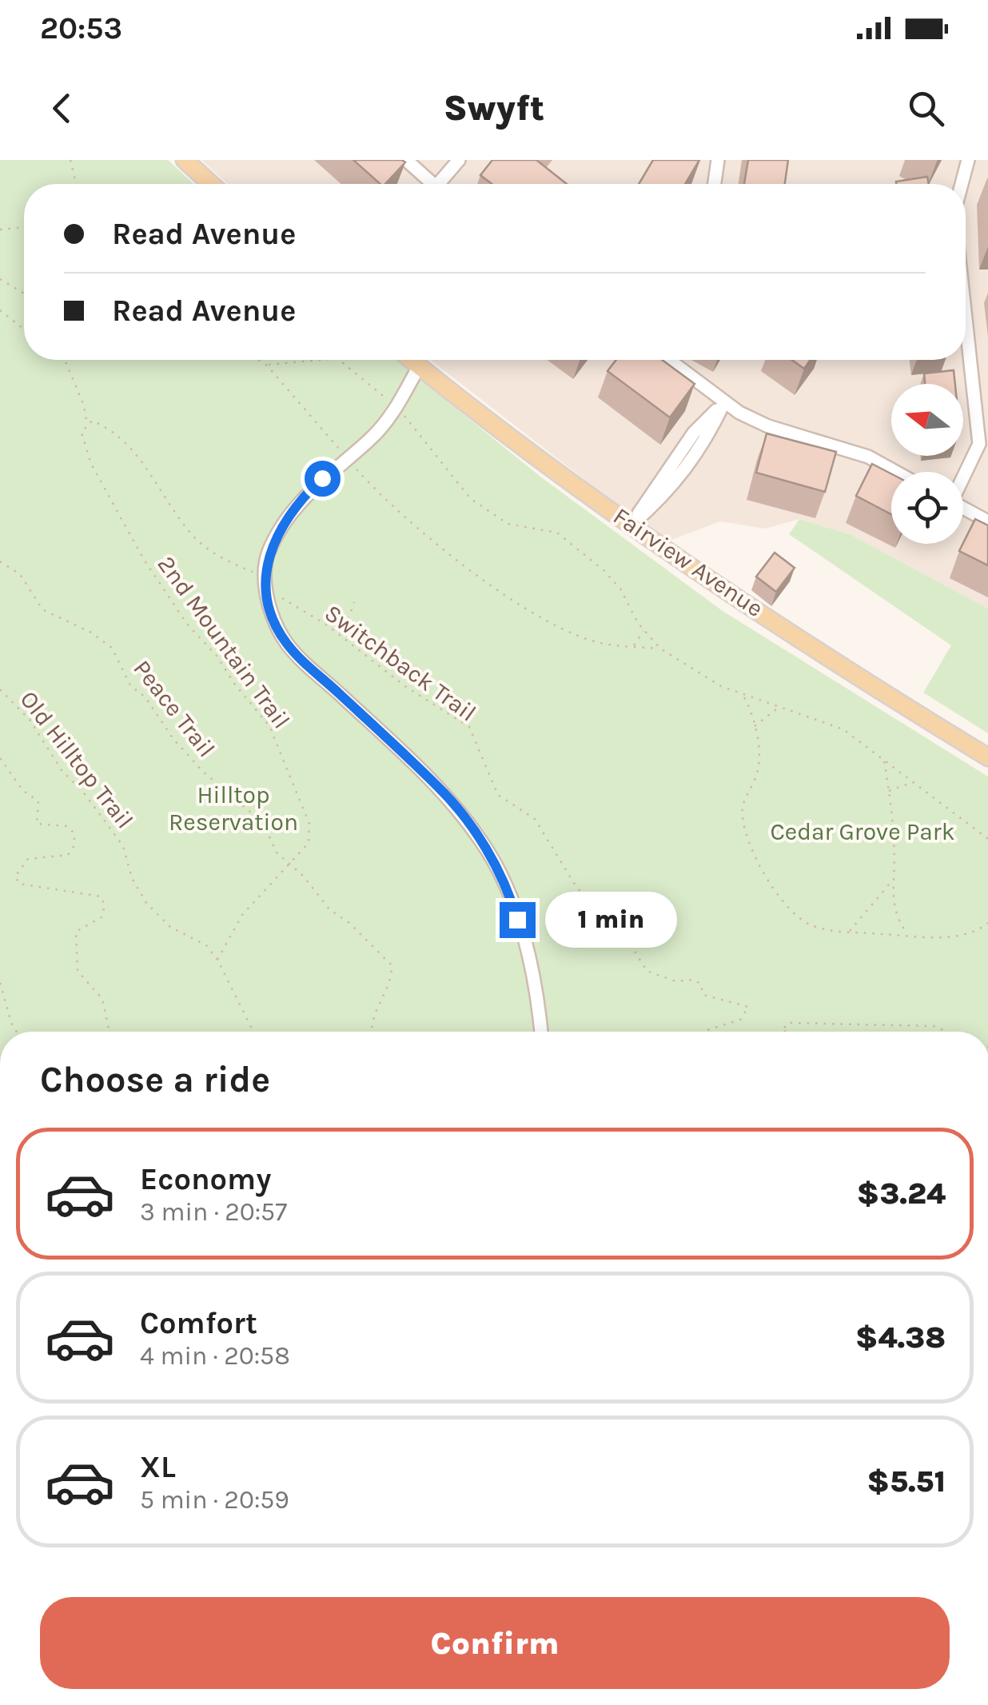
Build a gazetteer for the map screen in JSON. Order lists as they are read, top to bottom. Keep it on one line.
{"streets":{"main road":["Fairview Avenue"],"path":["2nd Mountain Trail","Switchback Trail","Peace Trail","Old Hilltop Trail"]},"crossings":[["2nd Mountain Trail","Switchback Trail"],["2nd Mountain Trail","Peace Trail"],["2nd Mountain Trail","Old Hilltop Trail"]],"parks":["Hilltop Reservation","Cedar Grove Park"],"north":"left","page":{"status":"20:53","header":"Swyft","banner":["Read Avenue","Read Avenue"],"bubble":"1 min","heading":"Choose a ride","list":[{"name":"Economy","note":"3 min · 20:57","value":"$3.24"},{"name":"Comfort","note":"4 min · 20:58","value":"$4.38"},{"name":"XL","note":"5 min · 20:59","value":"$5.51"}],"buttons":"Confirm"}}
